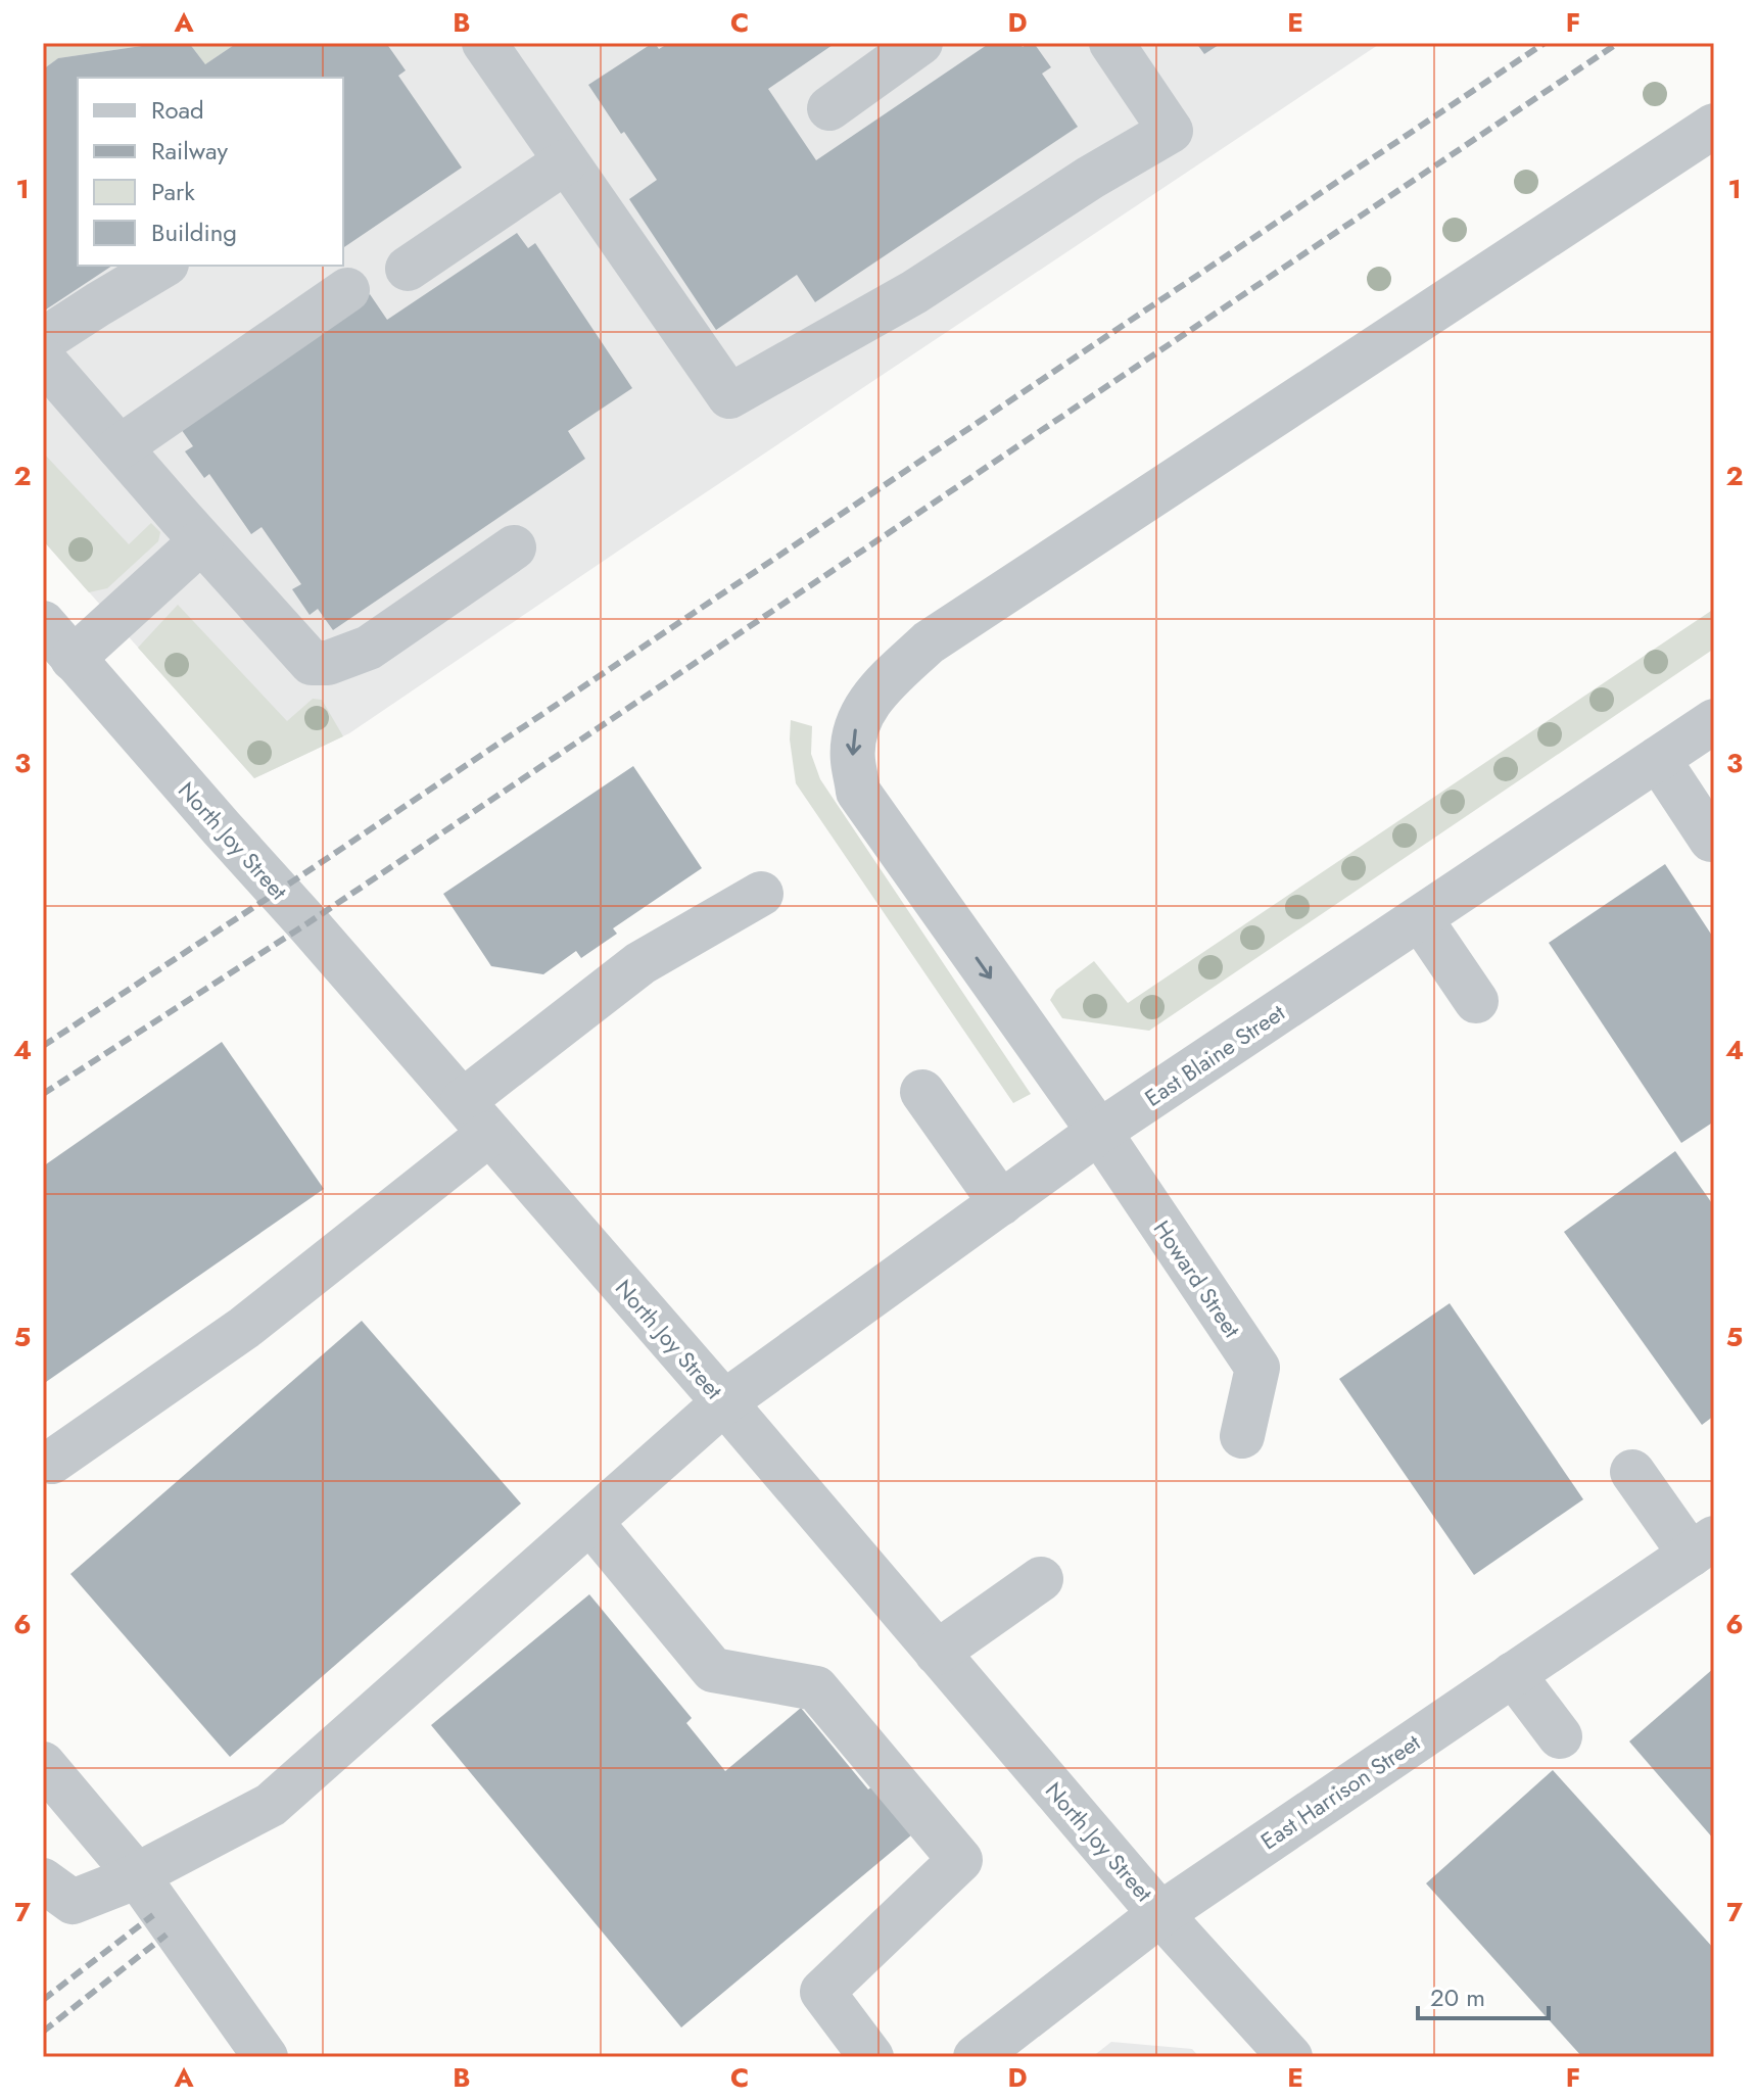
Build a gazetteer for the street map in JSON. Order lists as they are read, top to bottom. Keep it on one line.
{"streets":{"street":["North Joy Street","East Blaine Street","Howard Street","East Harrison Street"]},"crossings":[["North Joy Street","East Blaine Street"],["North Joy Street","East Harrison Street"],["East Blaine Street","Howard Street"]],"legend":["Road","Railway","Park","Building"],"scale_bar":"20 m","grid":{"columns":["A","B","C","D","E","F"],"rows":["1","2","3","4","5","6","7"]}}
